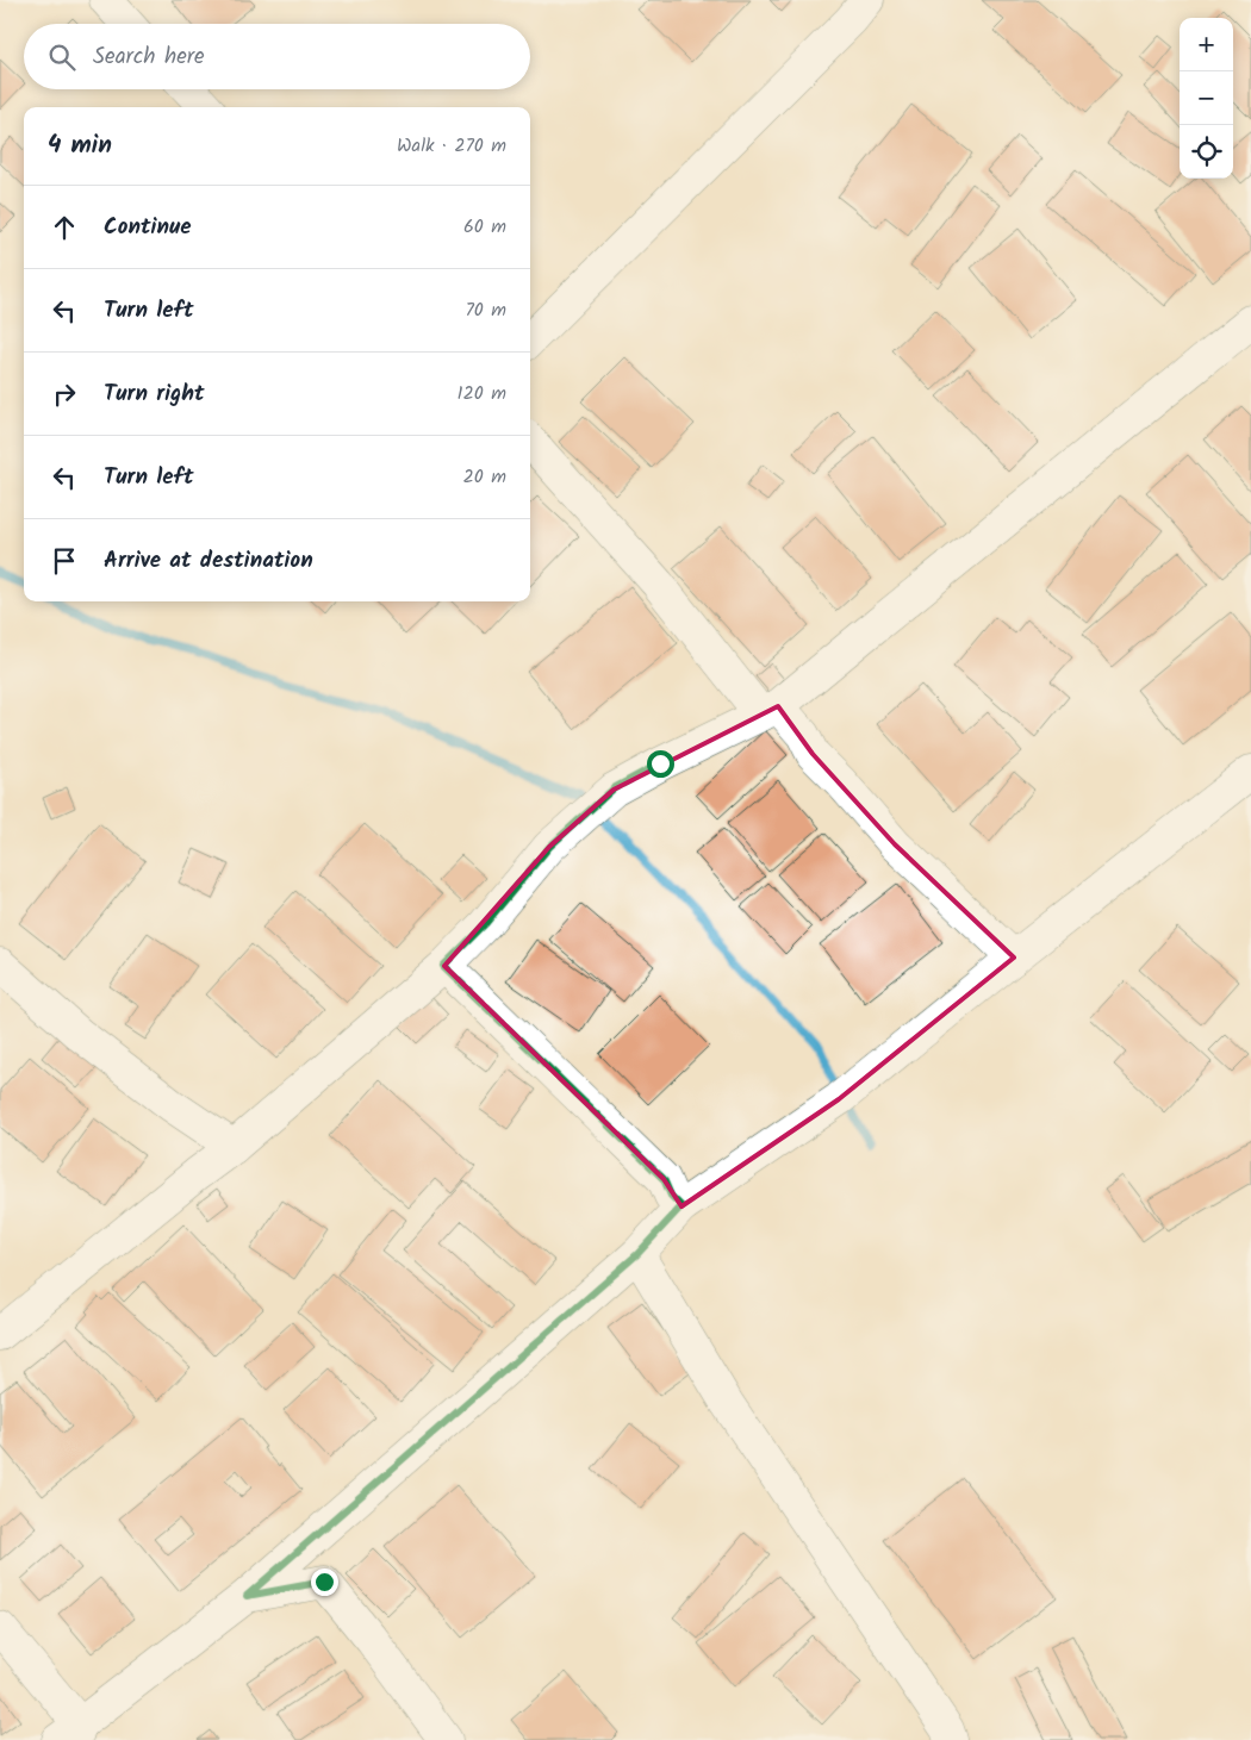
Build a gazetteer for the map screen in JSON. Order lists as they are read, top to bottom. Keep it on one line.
{"page":{"map_buttons":["+","−"],"search":"Search here","heading":["4 min","Walk · 270 m"],"list":[["Continue","60 m"],["Turn left","70 m"],["Turn right","120 m"],["Turn left","20 m"],"Arrive at destination"]}}
